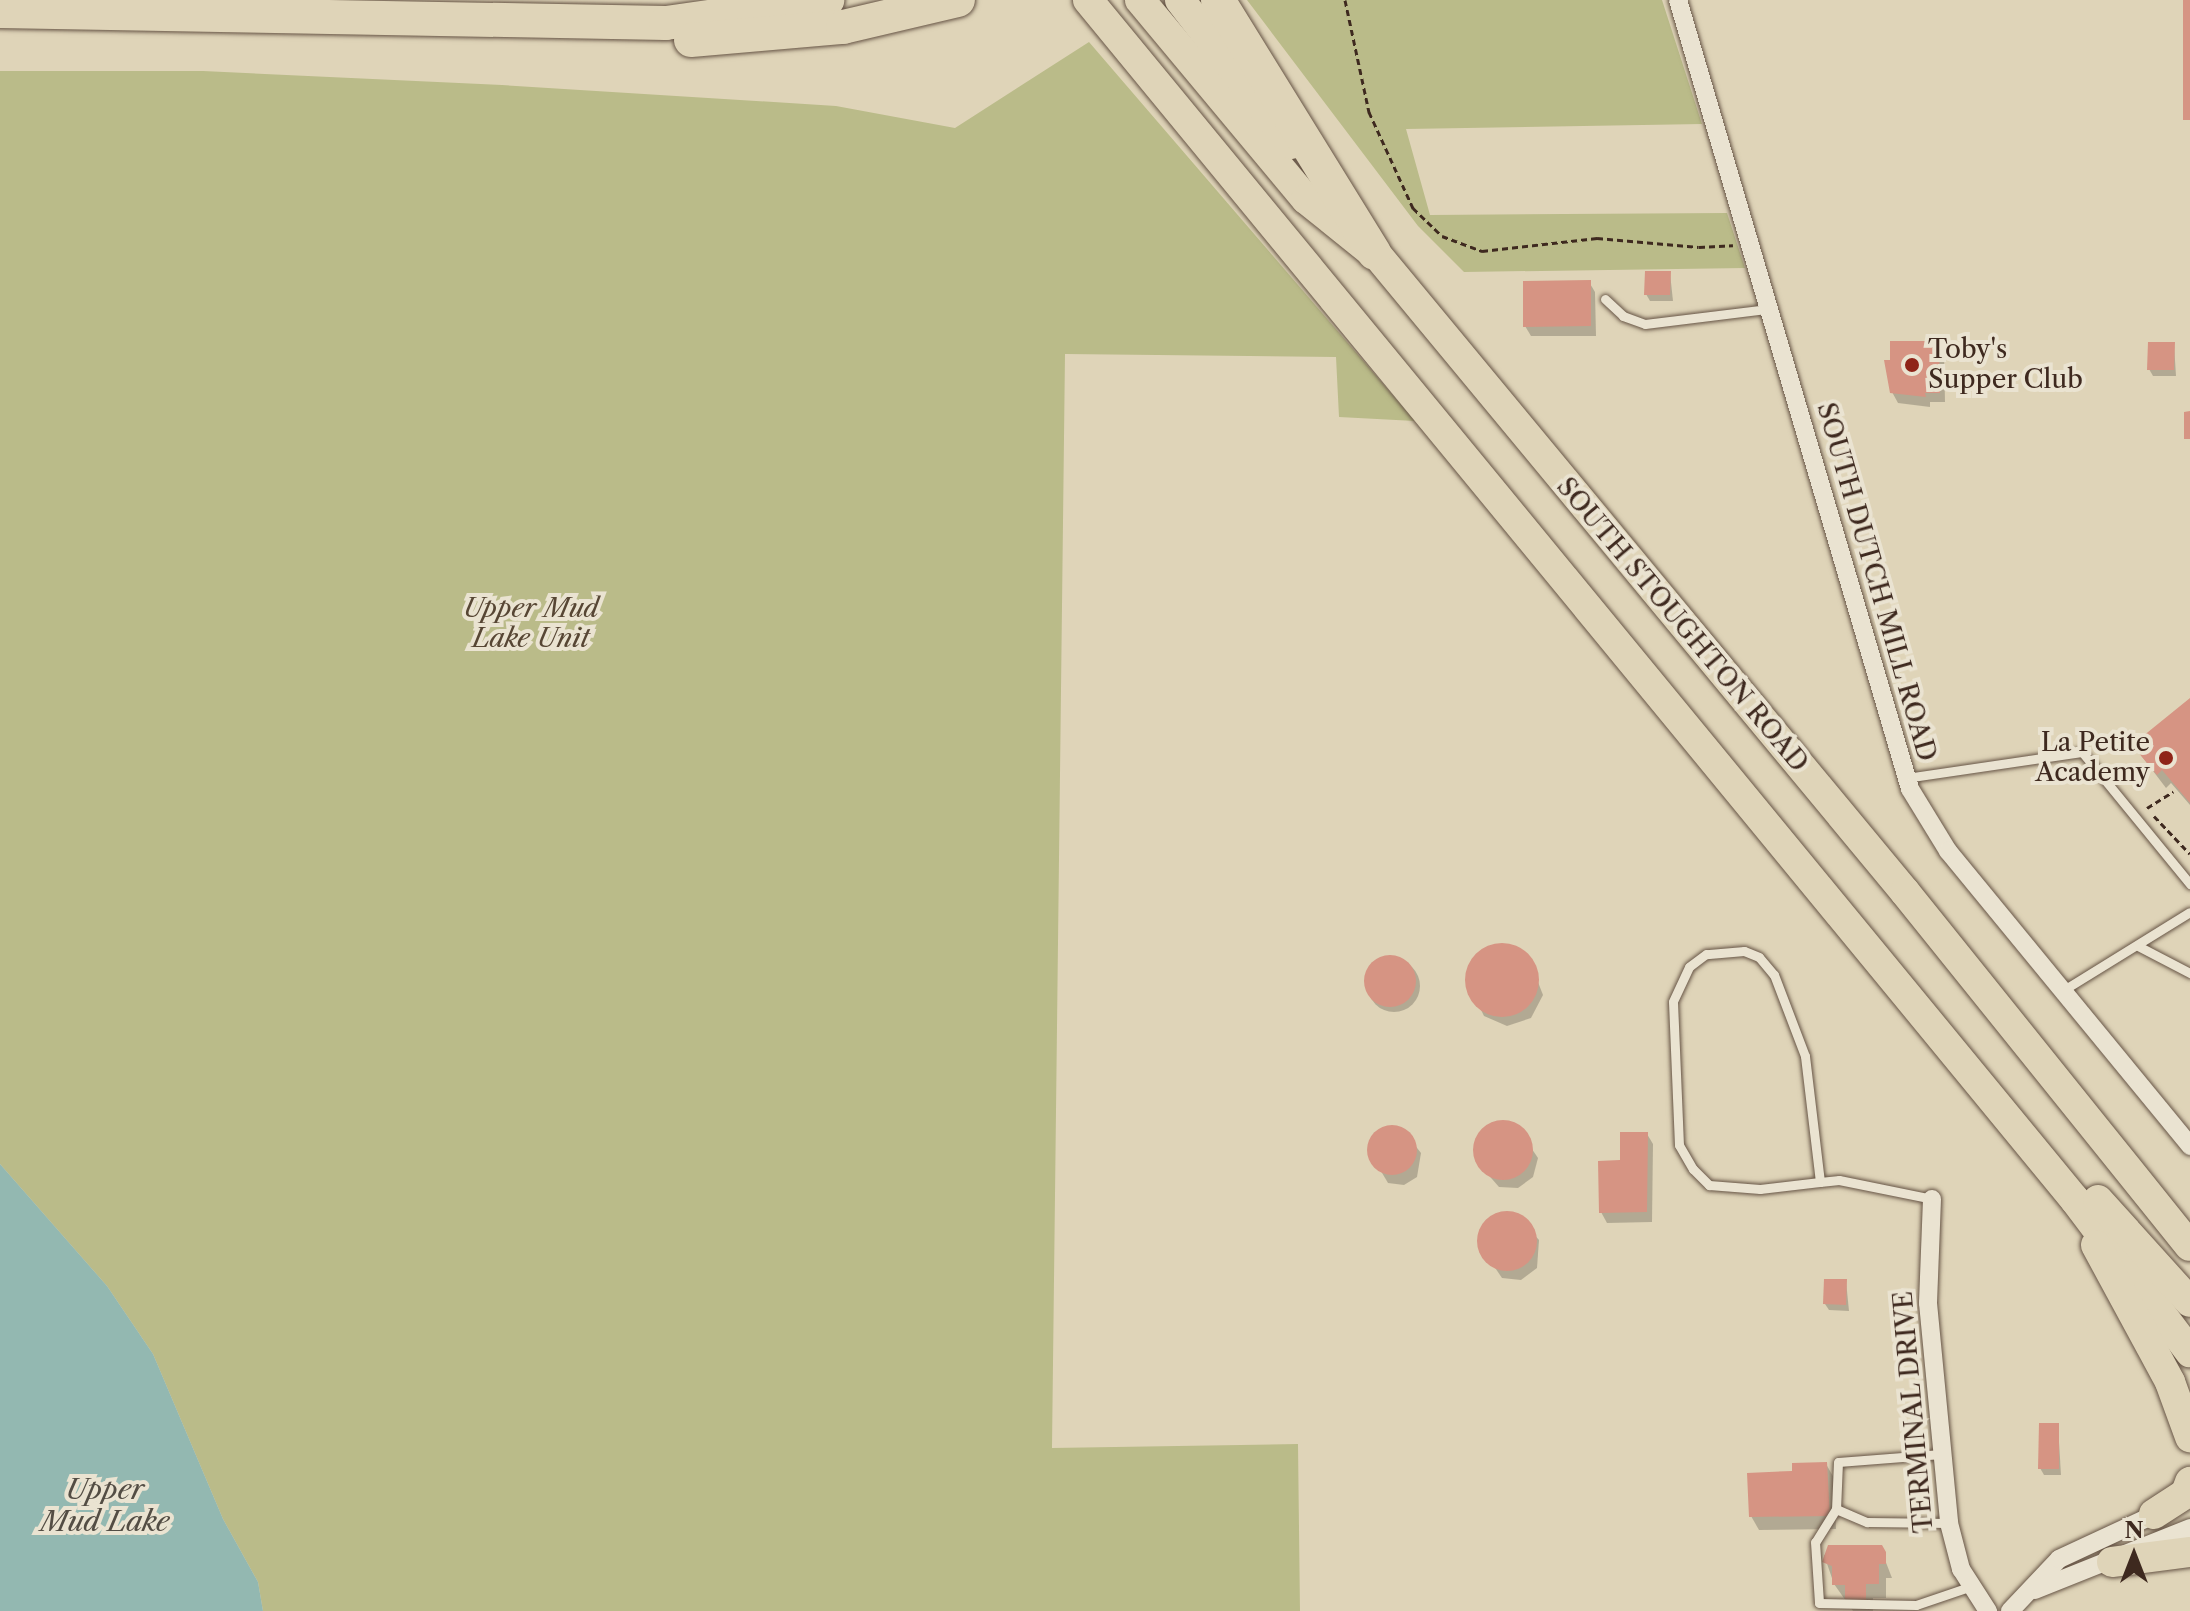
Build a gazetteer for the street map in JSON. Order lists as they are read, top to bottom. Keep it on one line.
{"streets":{"main road":["SOUTH STOUGHTON ROAD"],"street":["SOUTH DUTCH MILL ROAD","TERMINAL DRIVE"]},"water":["Upper Mud Lake"],"parks":["Upper Mud Lake Unit"],"places":["Toby's Supper Club","La Petite Academy"],"north":"top"}
